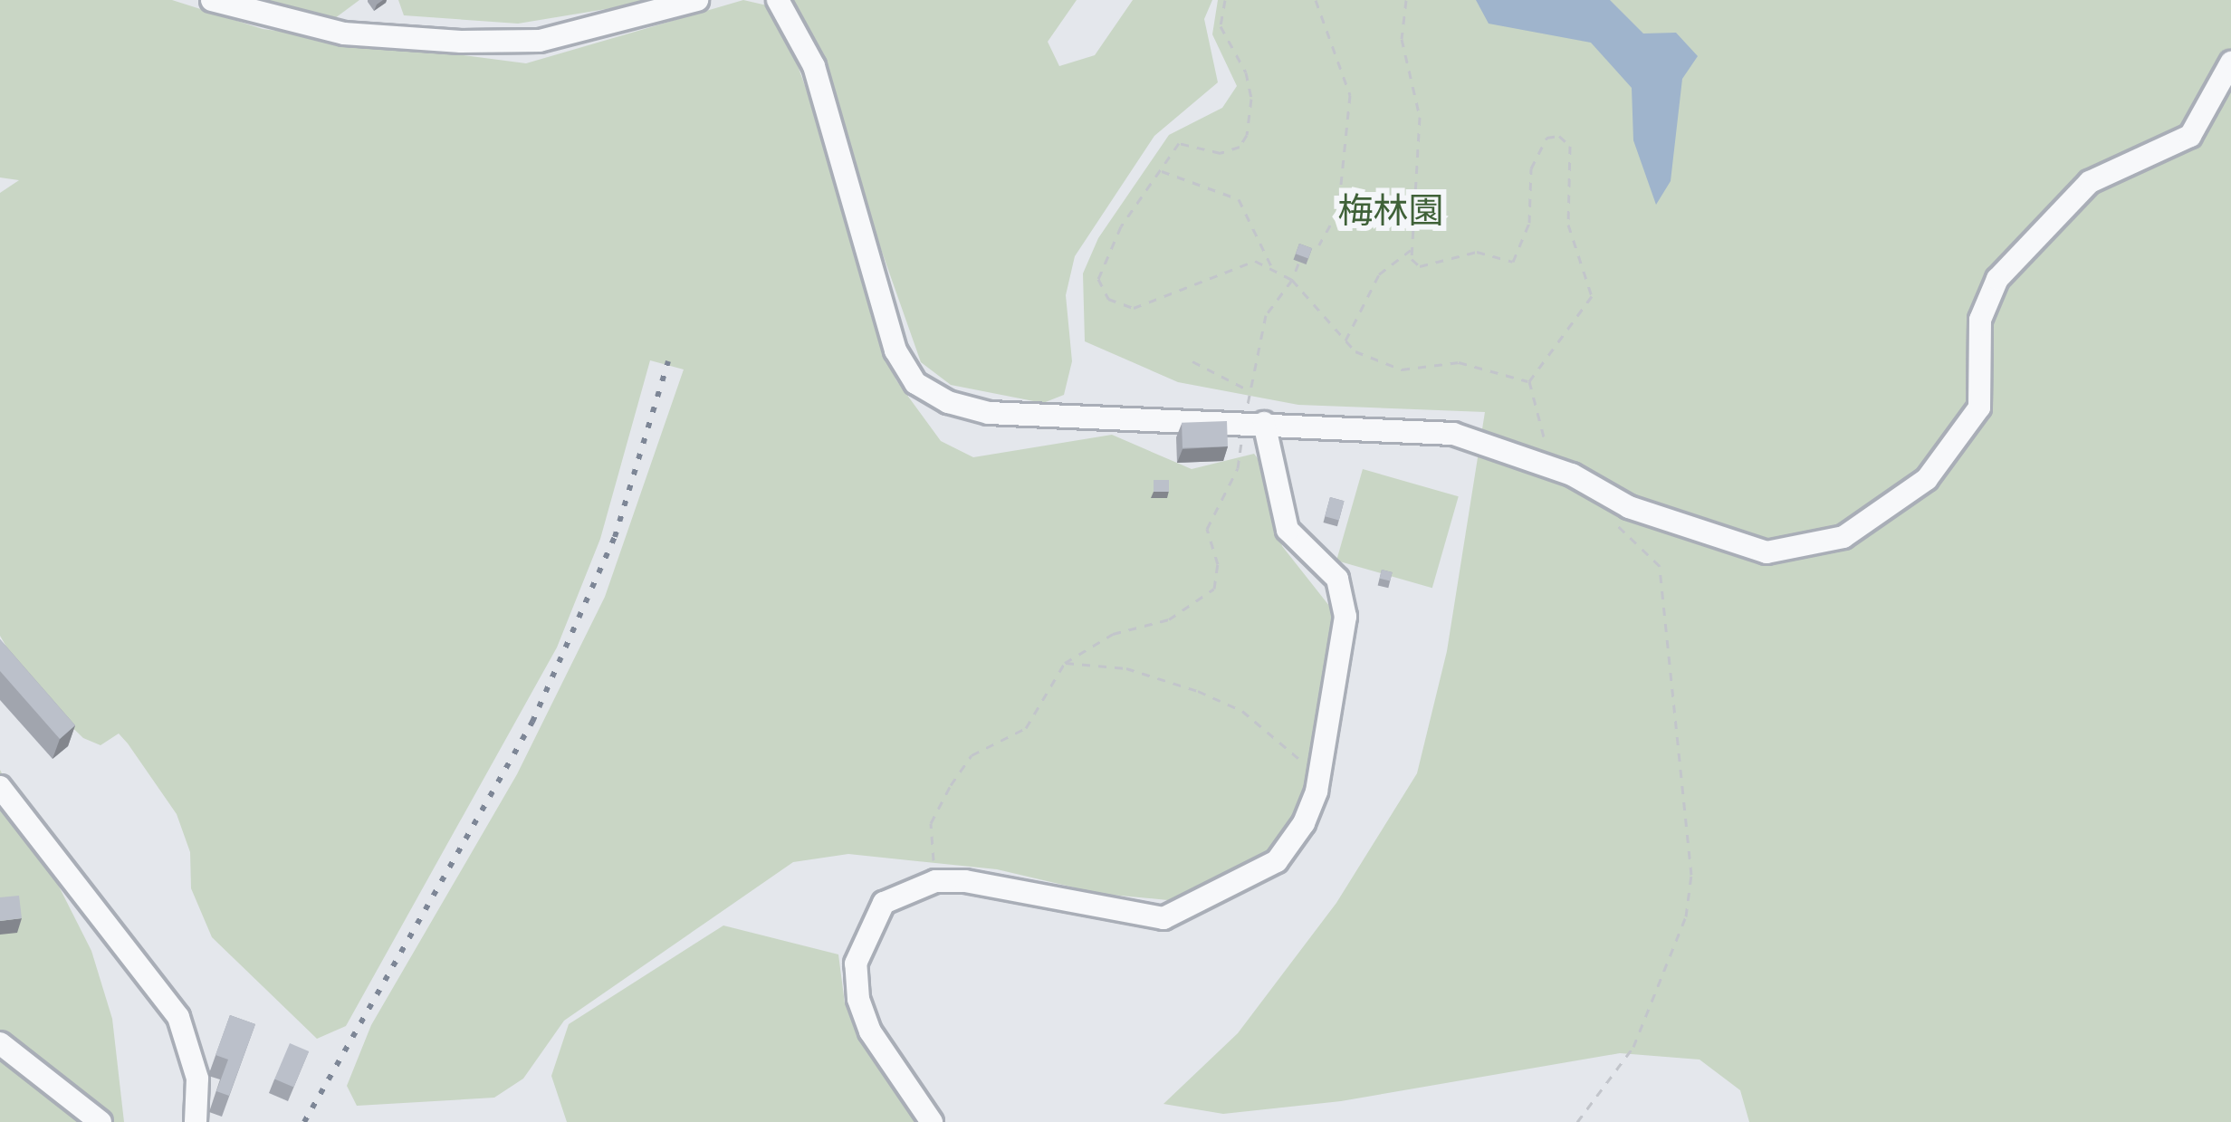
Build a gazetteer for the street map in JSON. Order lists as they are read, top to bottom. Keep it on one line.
{"parks":["梅林園"]}
